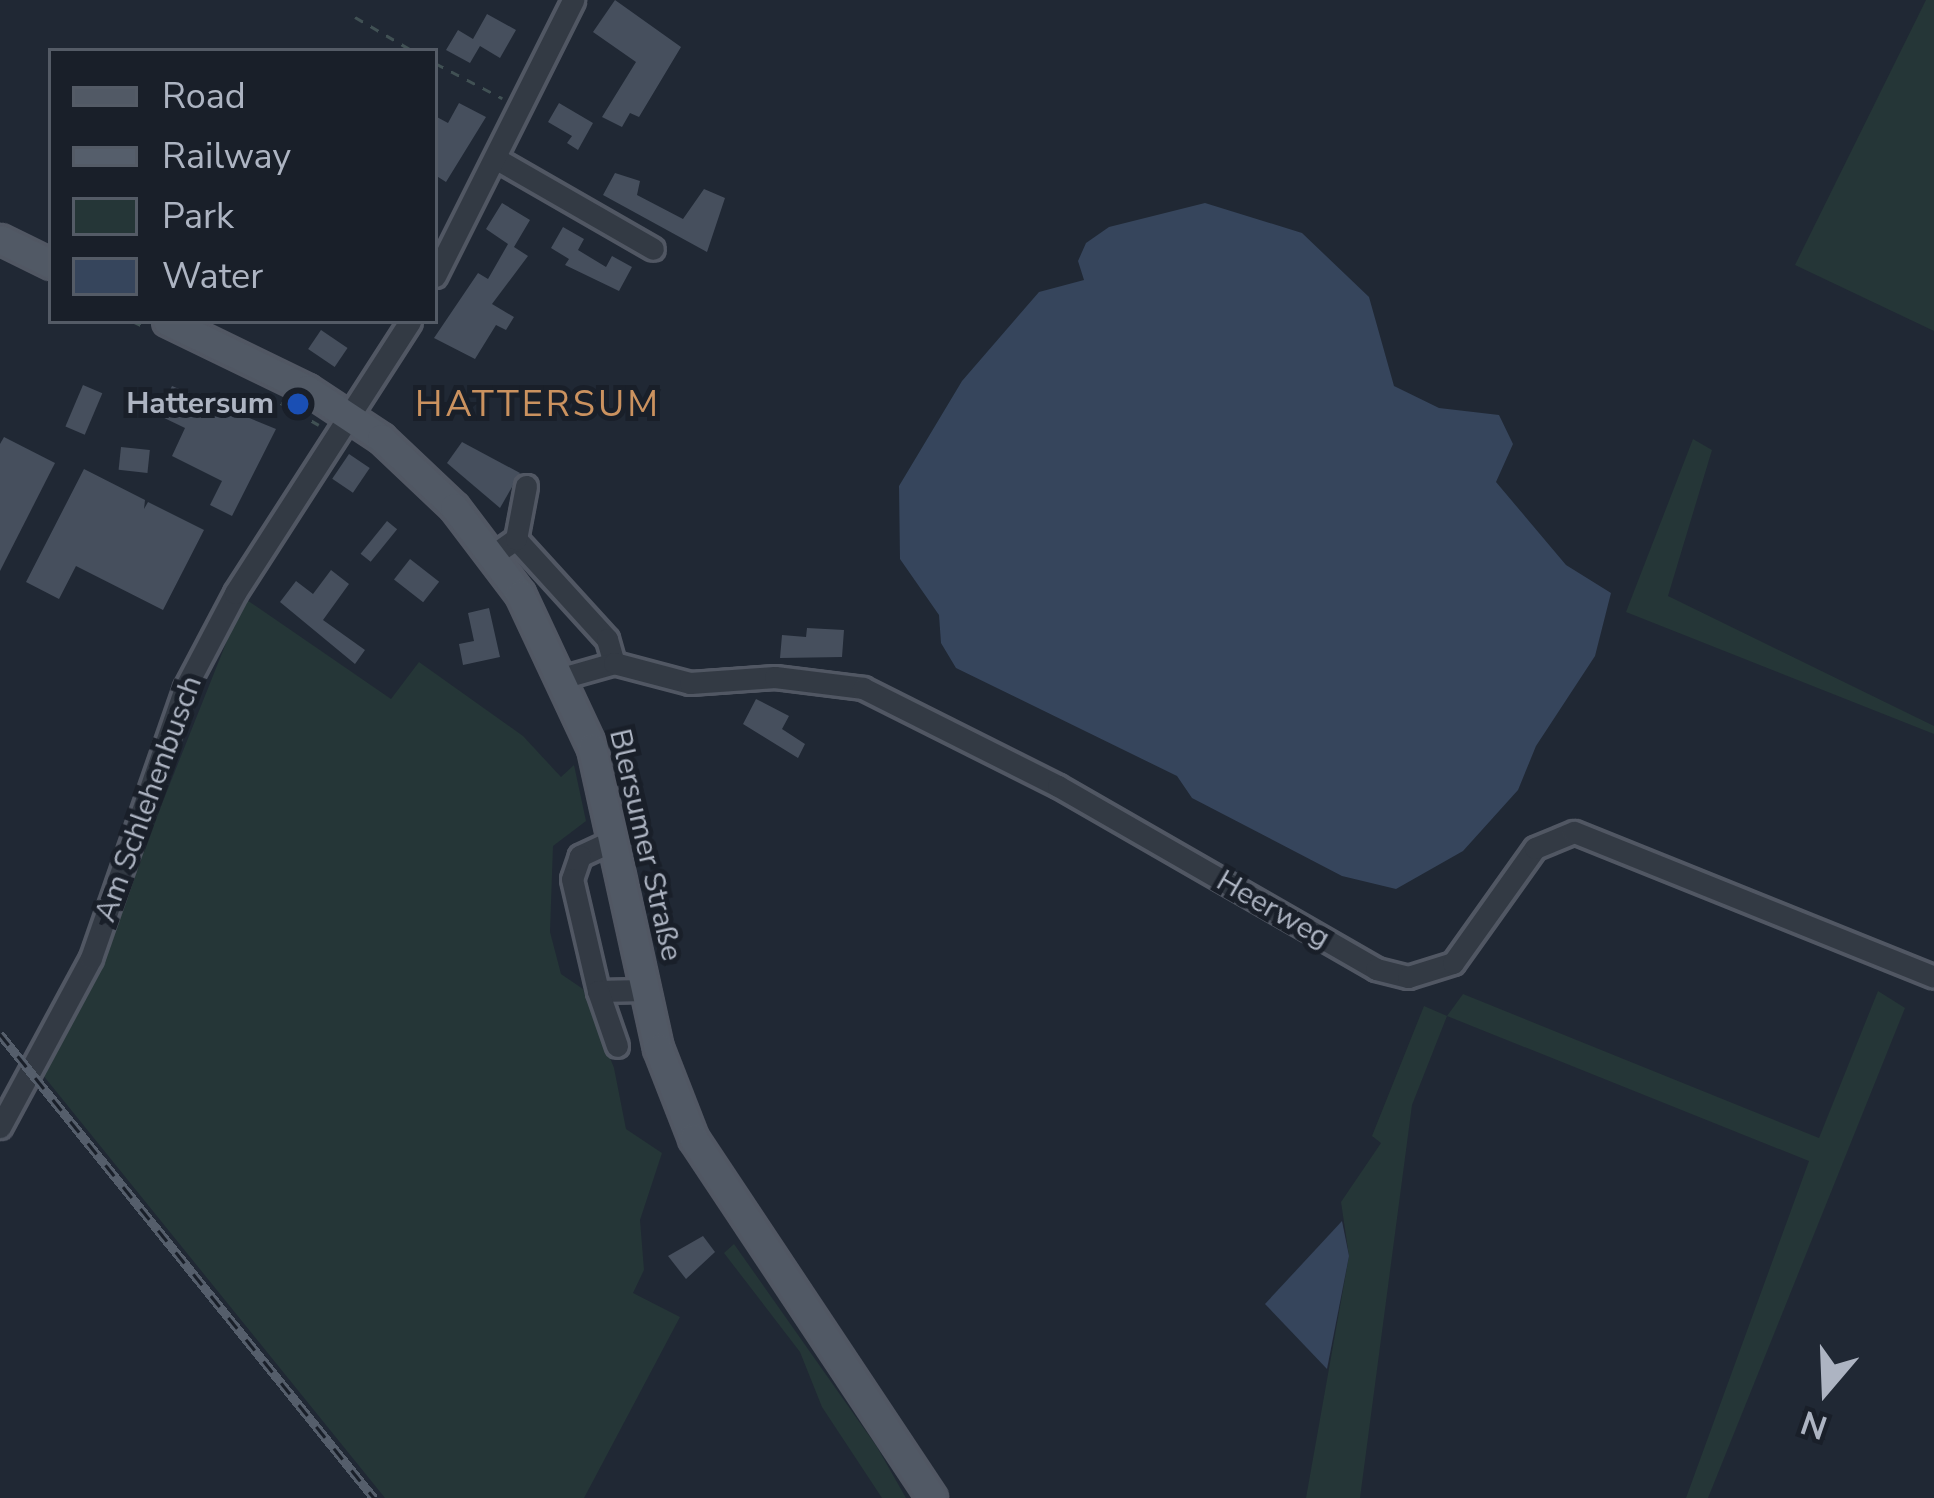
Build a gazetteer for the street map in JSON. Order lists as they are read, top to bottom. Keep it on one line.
{"streets":{"main road":["Blersumer Straße"],"street":["Am Schlehenbusch","Heerweg"]},"crossings":[["Am Schlehenbusch","Blersumer Straße"]],"districts":["HATTERSUM"],"places":["Hattersum"],"legend":["Road","Railway","Park","Water"],"north":"bottom"}
